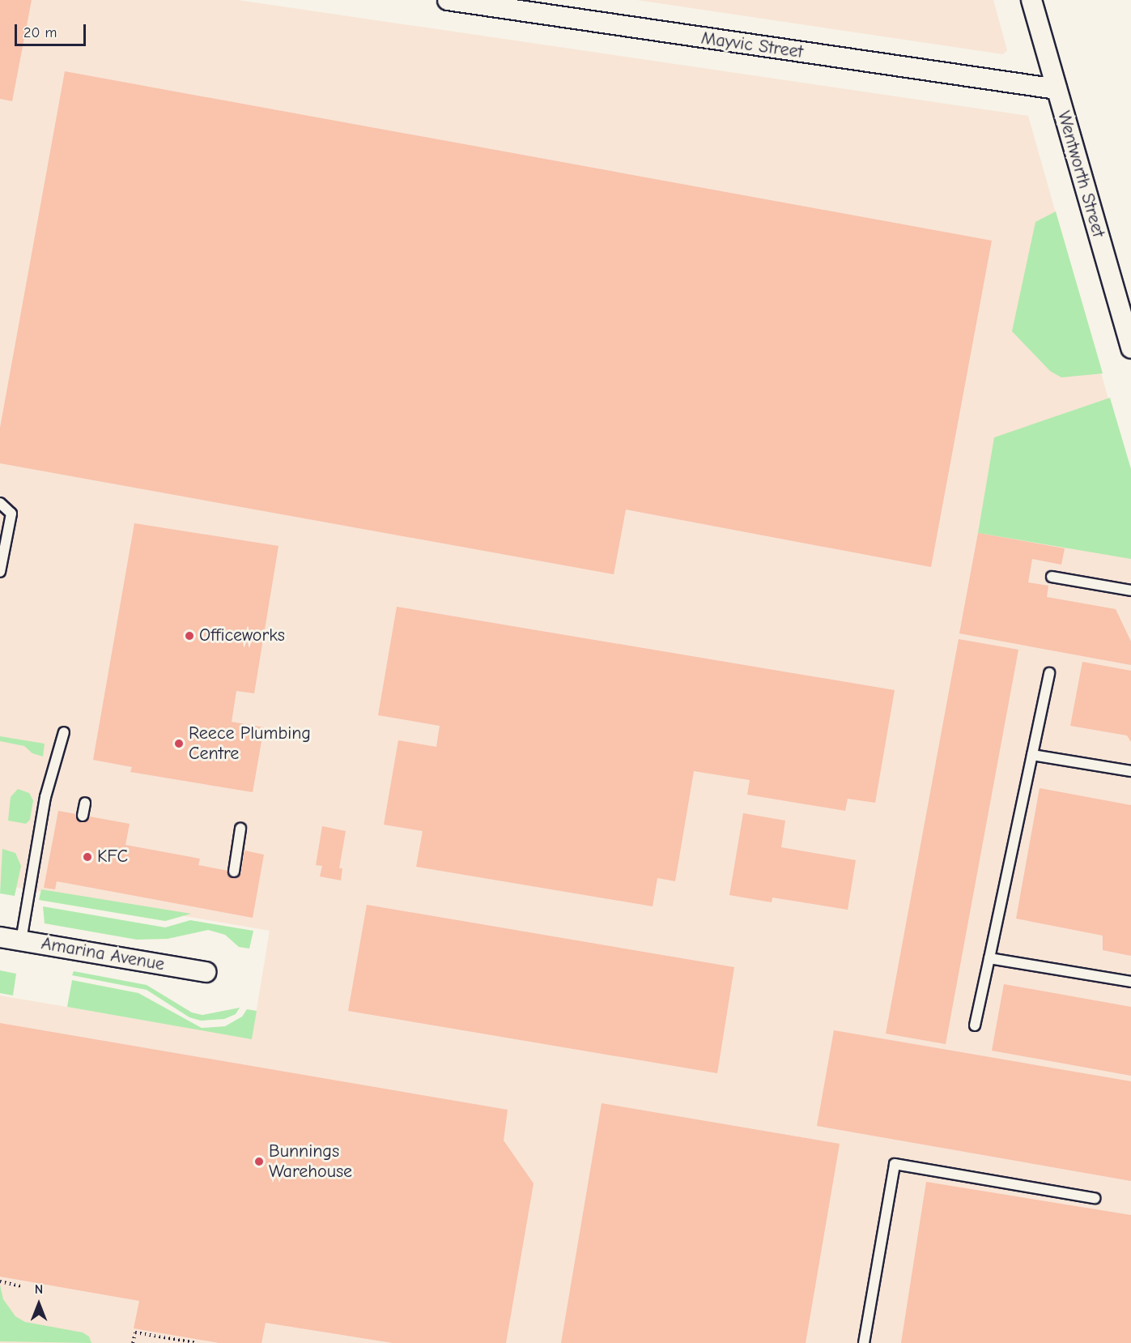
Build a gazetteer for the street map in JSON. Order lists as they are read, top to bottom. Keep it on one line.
{"streets":{"street":["Mayvic Street","Wentworth Street","Amarina Avenue"]},"crossings":[["Mayvic Street","Wentworth Street"]],"places":["Officeworks","Reece Plumbing Centre","KFC","Bunnings Warehouse"],"scale_bar":"20 m","north":"top"}
